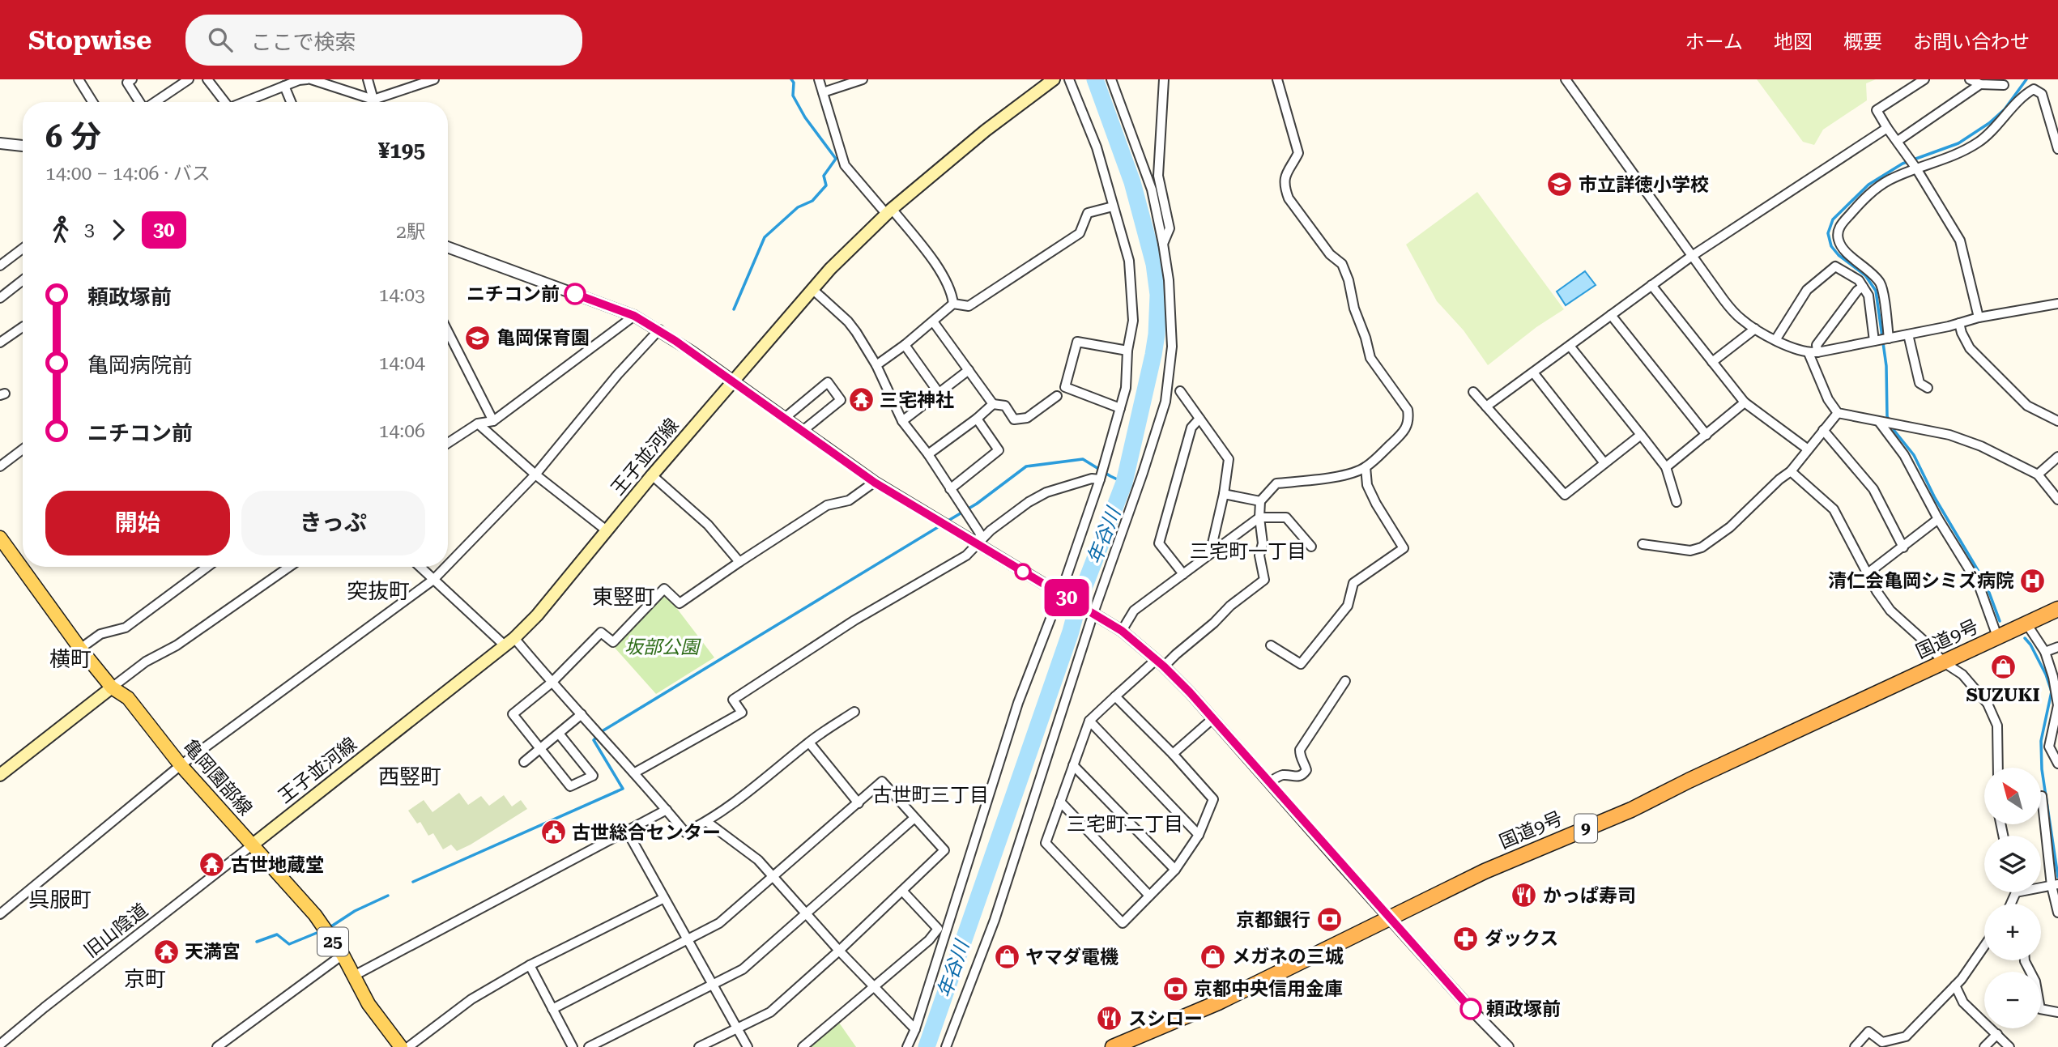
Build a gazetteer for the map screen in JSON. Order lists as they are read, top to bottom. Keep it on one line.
{"streets":{"highway":["国道9号","9"],"main road":["王子並河線","亀岡園部線","25"],"street":["旧山陰道"]},"crossings":[["王子並河線","亀岡園部線"],["王子並河線","旧山陰道"],["亀岡園部線","旧山陰道"]],"districts":["三宅町一丁目","突抜町","東竪町","横町","西竪町","古世町三丁目","三宅町二丁目","呉服町","京町"],"water":["年谷川"],"parks":["坂部公園"],"places":{"school or university":["市立詳徳小学校","亀岡保育園"],"other":["ニチコン前","頼政塚前"],"temple":["三宅神社","古世地蔵堂","天満宮"],"hospital":["清仁会亀岡シミズ病院"],"shop":["SUZUKI","メガネの三城","ヤマダ電機"],"public building":["古世総合センター"],"restaurant":["かっぱ寿司","スシロー"],"bank":["京都銀行","京都中央信用金庫"],"pharmacy":["ダックス"]},"lines":["bus line 30"],"north":"top left","page":{"header":"Stopwise","search":"ここで検索","nav":["ホーム","地図","概要","お問い合わせ"],"on_map":"30","heading":["6 分","14:00 – 14:06 · バス","¥195"],"legs":["3","30","2駅"],"list":[{"name":"頼政塚前","value":"14:03"},{"name":"亀岡病院前","value":"14:04"},{"name":"ニチコン前","value":"14:06"}],"buttons":["開始","きっぷ"],"map_buttons":["+","−"]}}
